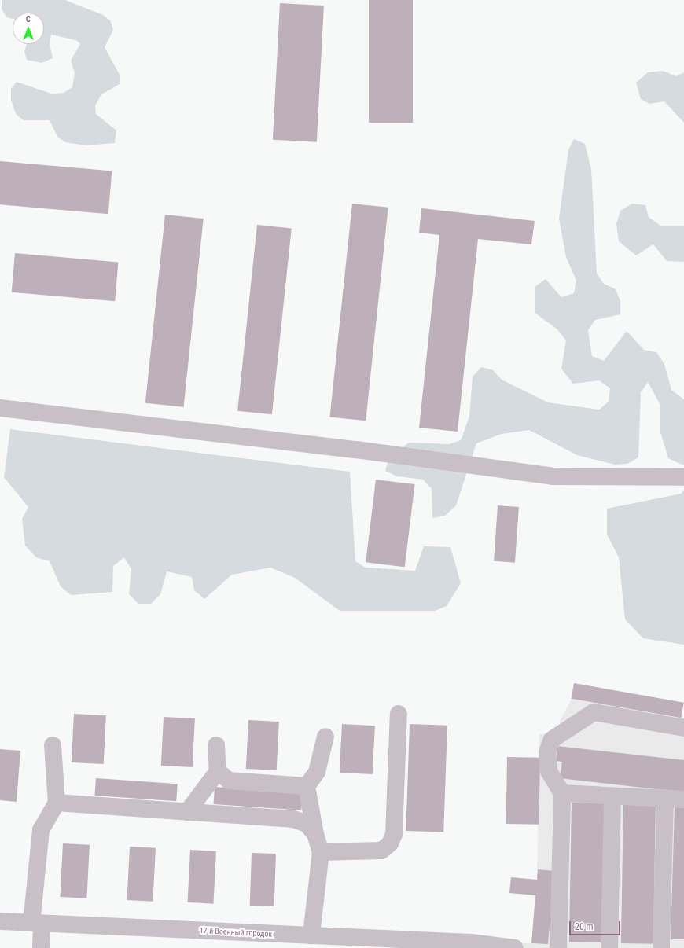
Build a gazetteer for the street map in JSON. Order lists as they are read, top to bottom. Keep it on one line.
{"streets":{"street":["17-й Военный городок"]},"scale_bar":"20 m","north":"top"}
